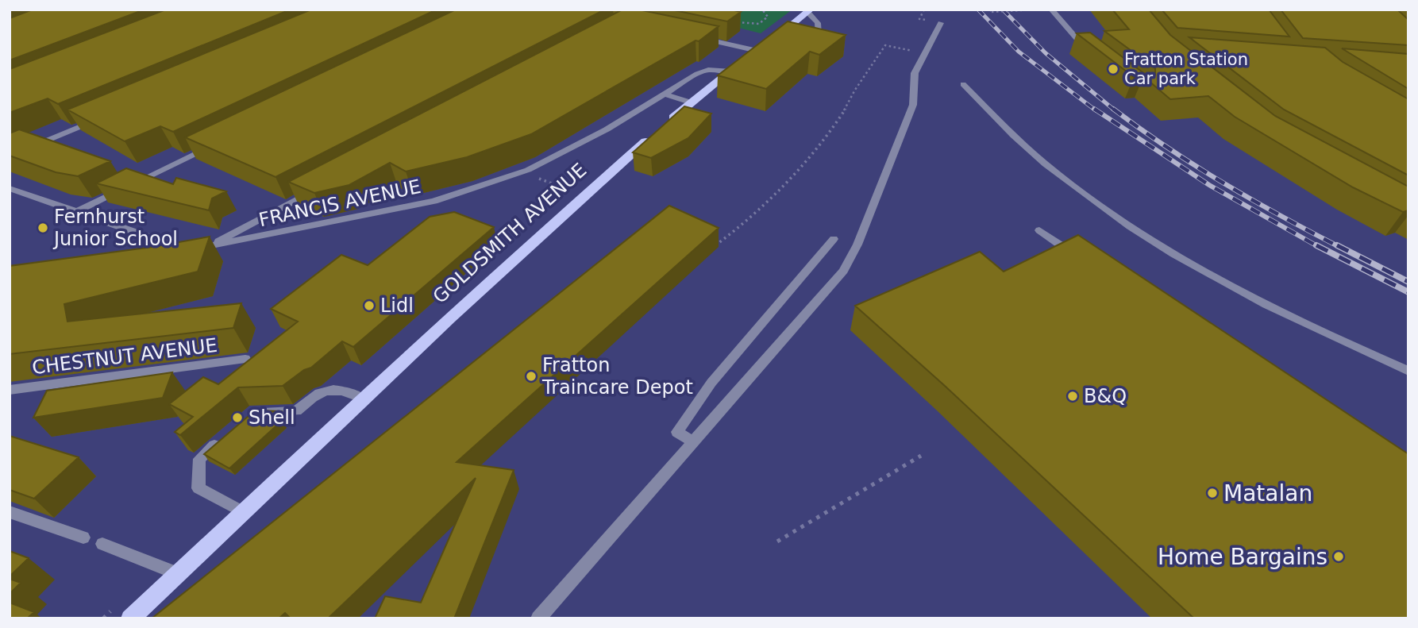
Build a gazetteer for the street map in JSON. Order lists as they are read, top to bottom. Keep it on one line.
{"streets":{"main road":["GOLDSMITH AVENUE"],"street":["FRANCIS AVENUE","CHESTNUT AVENUE"]},"crossings":[["FRANCIS AVENUE","GOLDSMITH AVENUE"]],"places":["Fratton Station Car park","Fernhurst Junior School","Lidl","Fratton Traincare Depot","B&Q","Shell","Matalan","Home Bargains"]}
